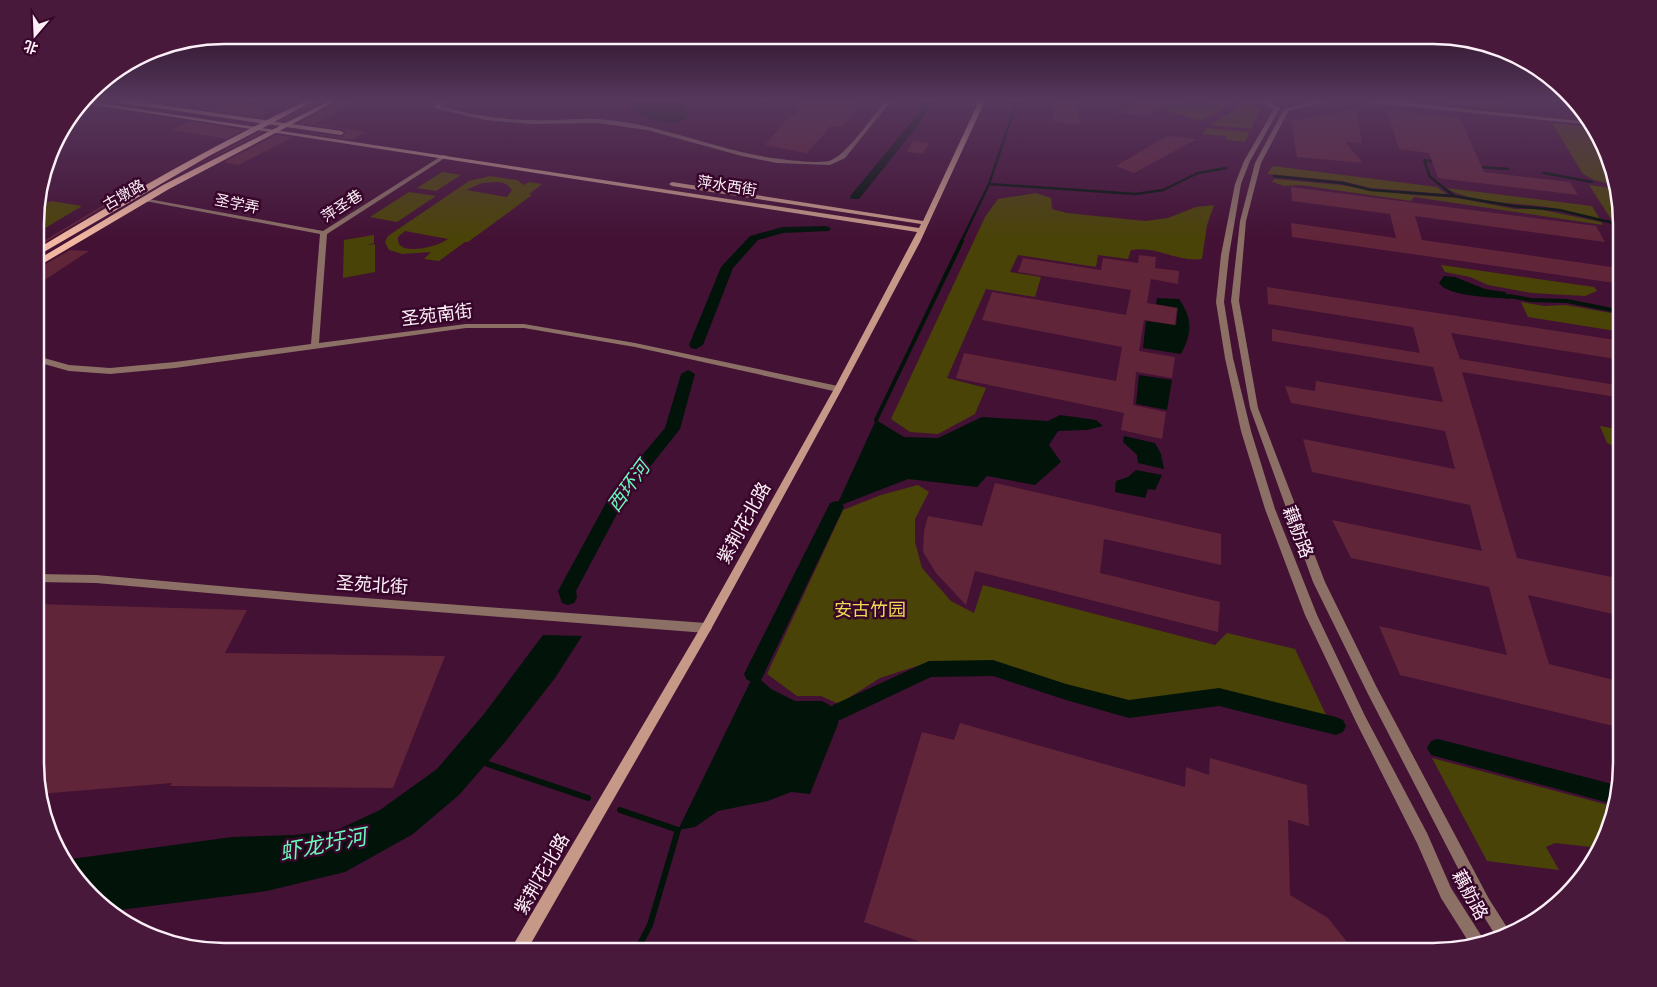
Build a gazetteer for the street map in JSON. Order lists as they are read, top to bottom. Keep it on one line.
{"streets":{"main road":["萍水西街","古墩路","紫荆花北路"],"street":["圣学弄","萍圣巷","圣苑南街","藕舫路","圣苑北街"]},"crossings":[["萍水西街","萍圣巷"],["萍水西街","紫荆花北路"],["古墩路","圣学弄"],["圣学弄","萍圣巷"],["萍圣巷","圣苑南街"],["圣苑南街","紫荆花北路"],["紫荆花北路","圣苑北街"]],"water":["西环河","虾龙圩河"],"parks":["安古竹园"],"north":"bottom"}
